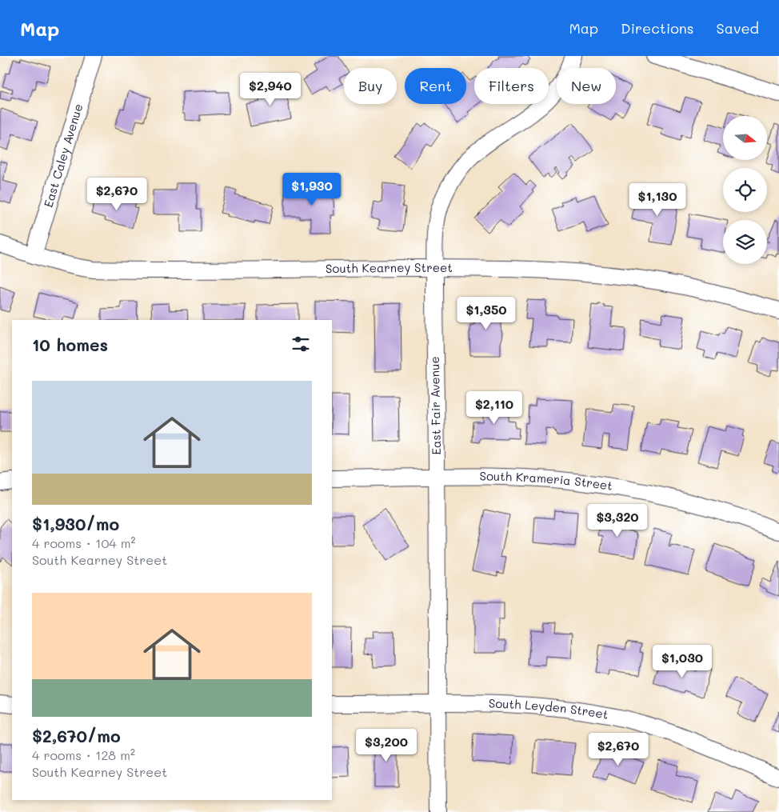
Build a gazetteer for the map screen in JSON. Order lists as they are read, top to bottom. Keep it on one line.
{"streets":{"street":["East Caley Avenue","South Kearney Street","East Fair Avenue","South Krameria Street","South Leyden Street"]},"crossings":[["East Caley Avenue","South Kearney Street"],["South Kearney Street","East Fair Avenue"],["East Fair Avenue","South Krameria Street"],["East Fair Avenue","South Leyden Street"]],"north":"right","page":{"header":"Map","nav":["Map","Directions","Saved"],"chip":["Buy","Rent","Filters","New"],"price":["$2,940","$1,930","$2,670","$1,130","$1,350","$2,110","$3,320","$1,030","$3,200","$2,670"],"heading":"10 homes","list":[{"name":"$1,930/mo","note":"4 rooms · 104 m² · South Kearney Street"},{"name":"$2,670/mo","note":"4 rooms · 128 m² · South Kearney Street"}]}}
